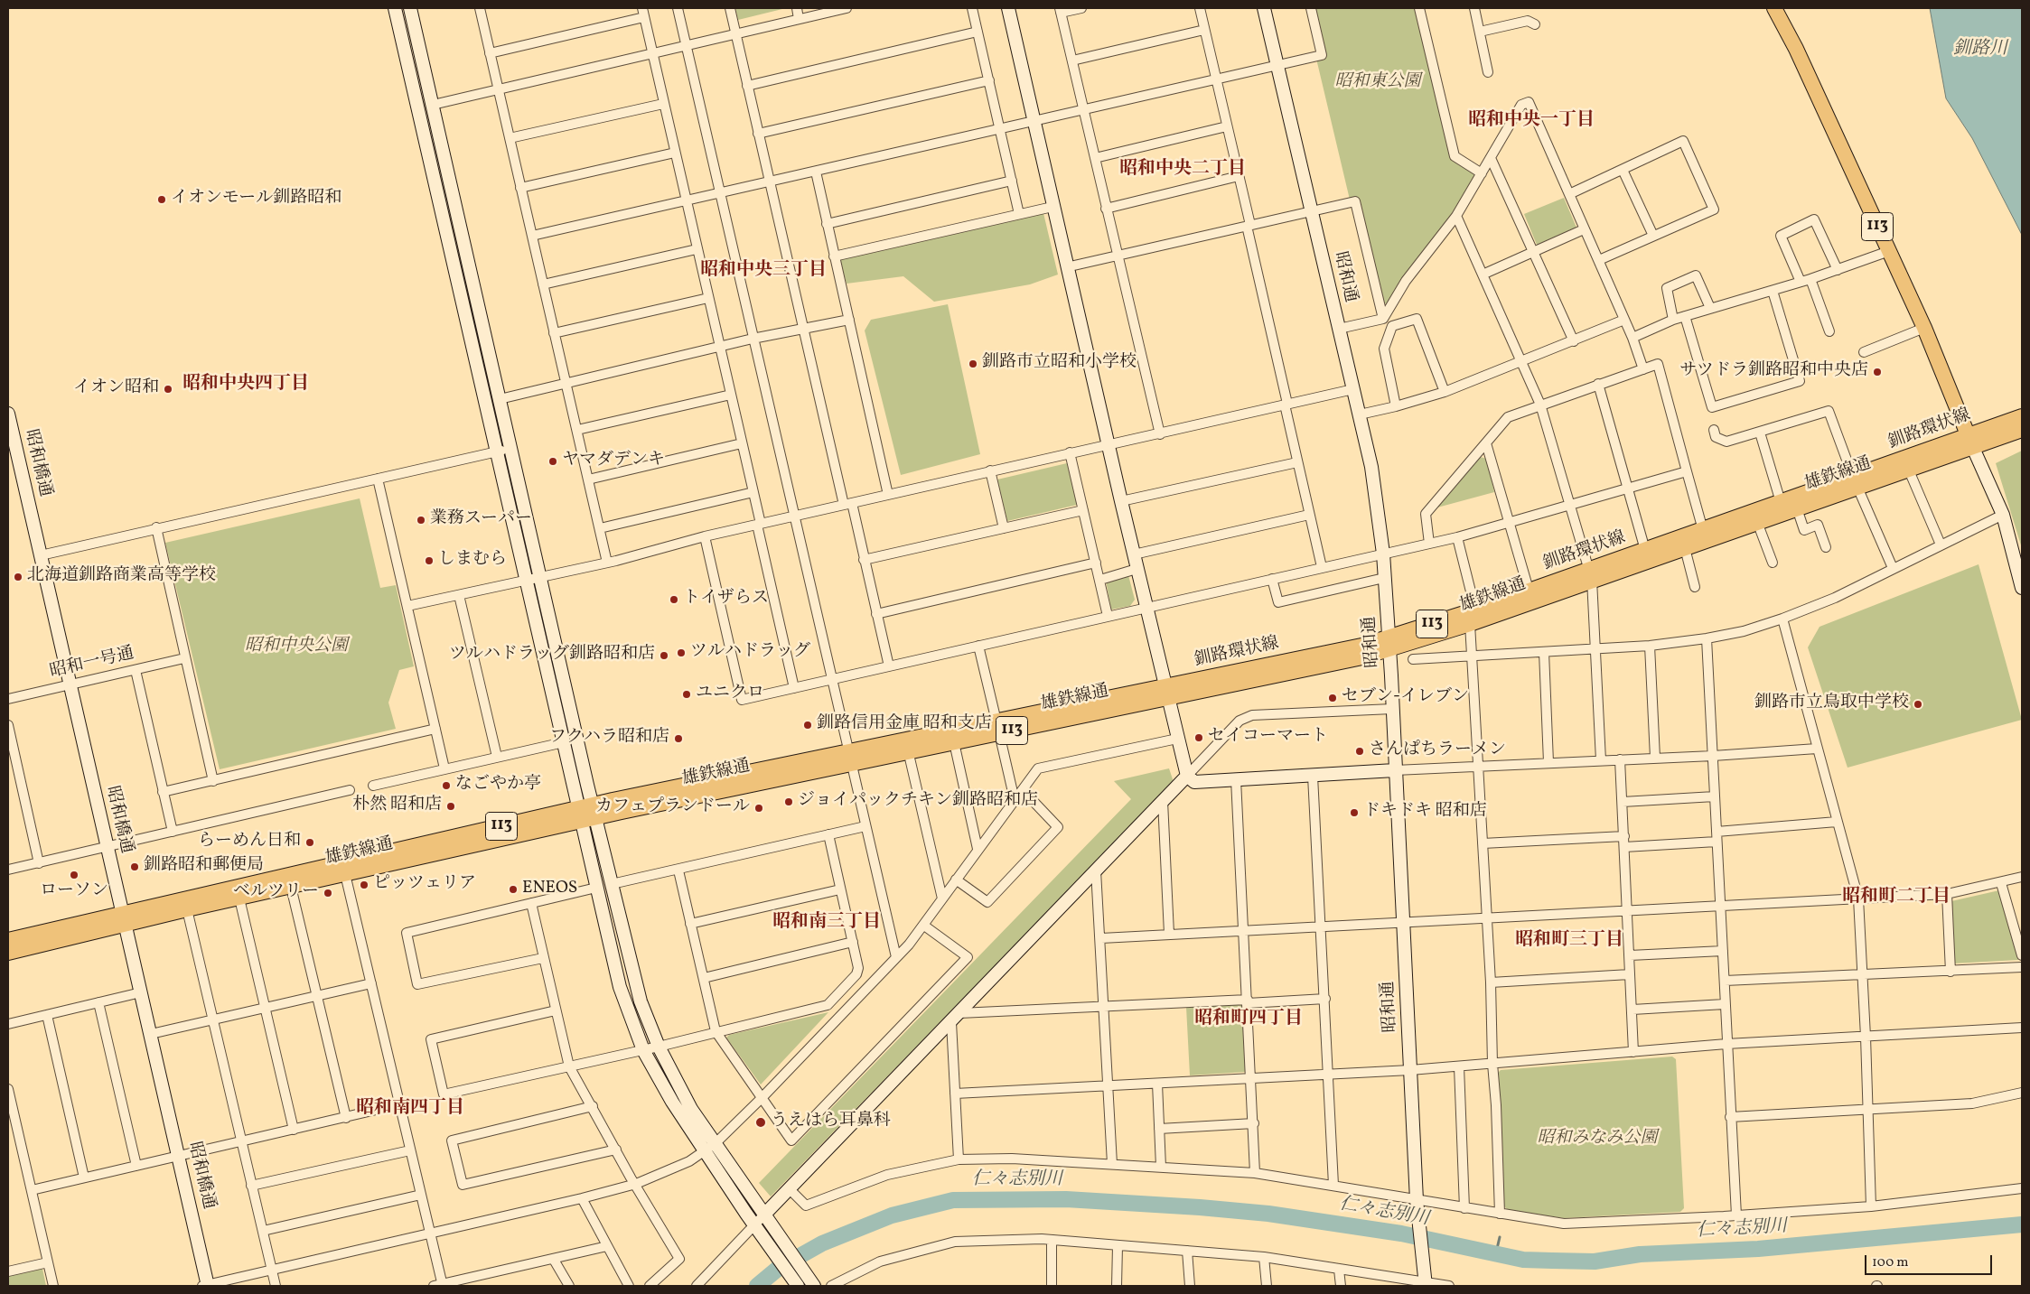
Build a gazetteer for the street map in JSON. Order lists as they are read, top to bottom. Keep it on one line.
{"streets":{"main road":["113","釧路環状線","雄鉄線通"],"street":["昭和通","昭和橋通","昭和一号通"]},"crossings":[["113","釧路環状線"],["113","雄鉄線通"],["昭和通","釧路環状線"],["昭和通","雄鉄線通"],["釧路環状線","雄鉄線通"],["昭和橋通","雄鉄線通"],["昭和橋通","昭和一号通"]],"districts":["昭和中央一丁目","昭和中央二丁目","昭和中央三丁目","昭和中央四丁目","昭和町二丁目","昭和南三丁目","昭和町三丁目","昭和町四丁目","昭和南四丁目"],"water":["釧路川","仁々志別川"],"parks":["昭和東公園","昭和中央公園","昭和みなみ公園"],"places":["イオンモール釧路昭和","釧路市立昭和小学校","サツドラ釧路昭和中央店","イオン昭和","ヤマダデンキ","業務スーパー","しまむら","北海道釧路商業高等学校","トイザらス","ツルハドラッグ","ツルハドラッグ釧路昭和店","ユニクロ","セブン-イレブン","釧路市立鳥取中学校","釧路信用金庫 昭和支店","セイコーマート","フクハラ昭和店","さんぱちラーメン","なごやか亭","ジョイパックチキン釧路昭和店","朴然 昭和店","カフェプランドール","ドキドキ 昭和店","らーめん日和","釧路昭和郵便局","ローソン","ピッツェリア","ENEOS","ベルツリー","うえはら耳鼻科"],"scale_bar":"100 m"}
